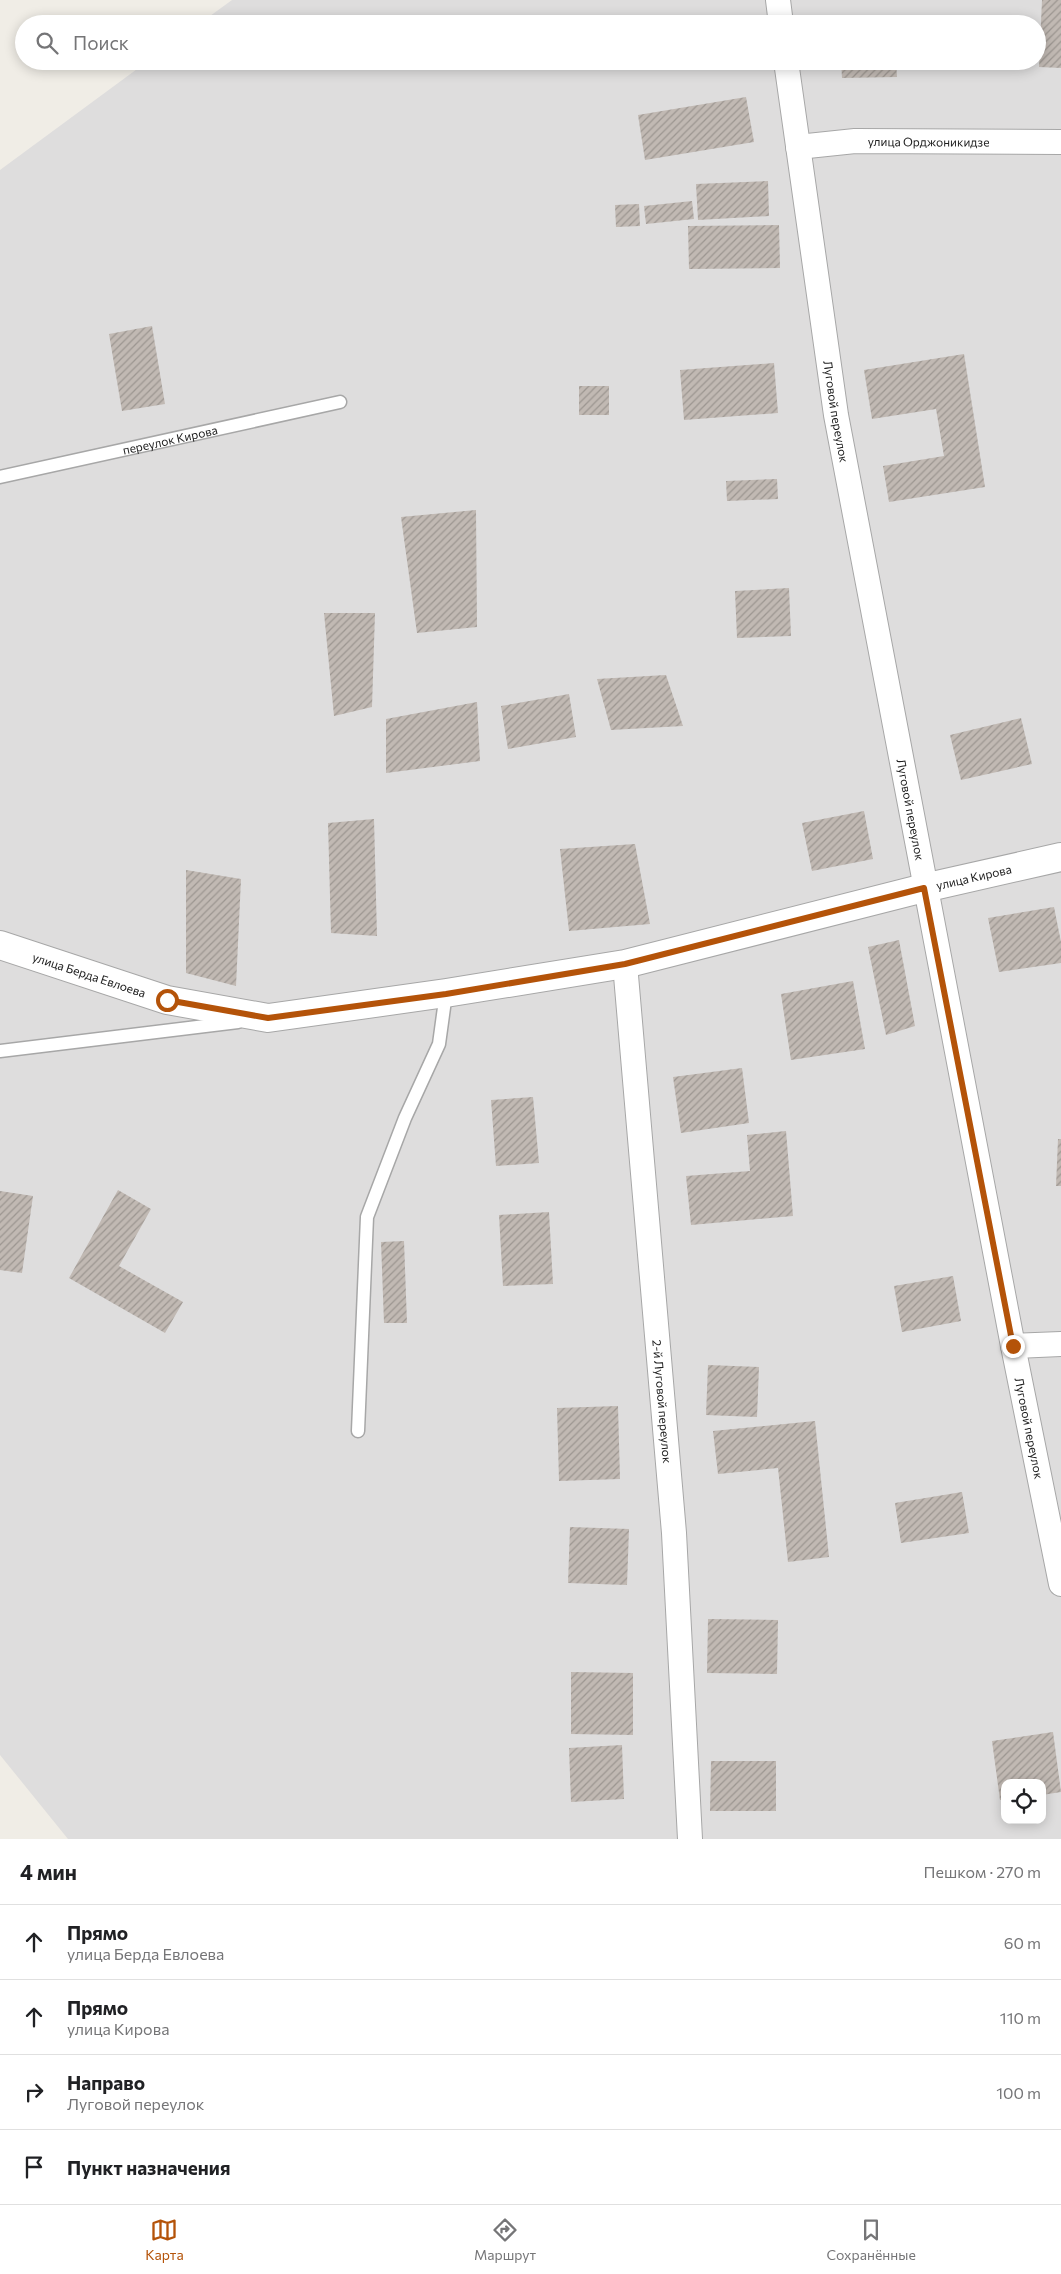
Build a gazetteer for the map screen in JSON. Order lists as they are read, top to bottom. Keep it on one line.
{"streets":{"street":["улица Орджоникидзе","Луговой переулок","улица Кирова","улица Берда Евлоева","2-й Луговой переулок"],"lane":["переулок Кирова"]},"crossings":[["улица Орджоникидзе","Луговой переулок"],["Луговой переулок","улица Кирова"],["улица Кирова","улица Берда Евлоева"],["улица Кирова","2-й Луговой переулок"]],"page":{"search":"Поиск","heading":["4 мин","Пешком · 270 m"],"list":[["Прямо","улица Берда Евлоева","60 m"],["Прямо","улица Кирова","110 m"],["Направо","Луговой переулок","100 m"],"Пункт назначения"],"nav":["Карта","Маршрут","Сохранённые"]}}
